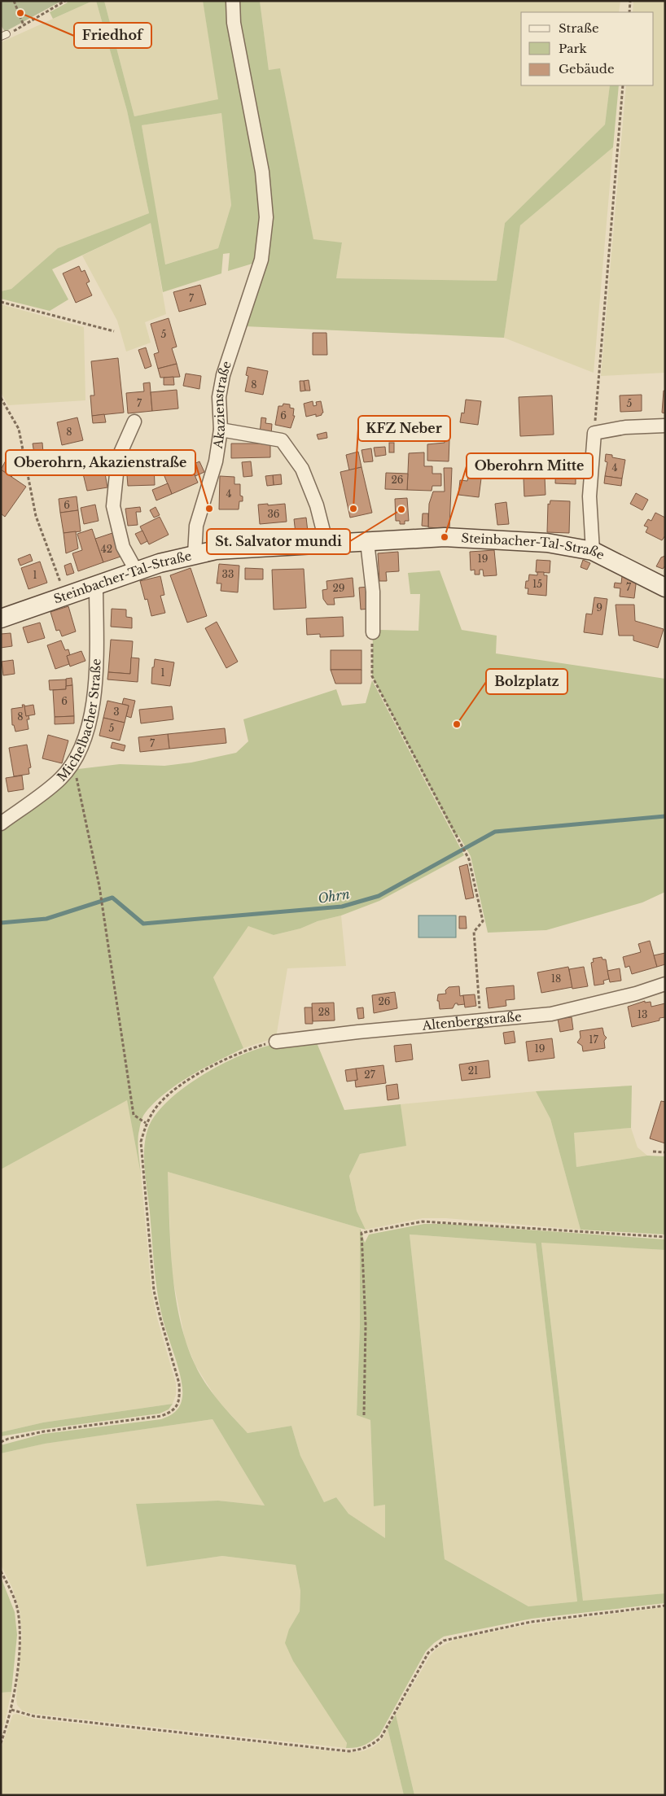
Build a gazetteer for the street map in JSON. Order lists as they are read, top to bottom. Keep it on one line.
{"streets":{"main road":["Steinbacher-Tal-Straße"],"street":["Akazienstraße","Michelbacher Straße","Altenbergstraße"]},"crossings":[["Akazienstraße","Steinbacher-Tal-Straße"],["Steinbacher-Tal-Straße","Michelbacher Straße"]],"water":["Ohrn"],"places":["Friedhof","Oberohrn, Akazienstraße","KFZ Neber","St. Salvator mundi","Oberohrn Mitte","Bolzplatz"],"house_numbers":["7","5","8","7","5","6","8","4","26","4","6","36","42","19","33","1","15","7","29","9","1","6","3","8","5","7","18","26","28","13","17","19","21","27"],"legend":["Straße","Park","Gebäude"]}
